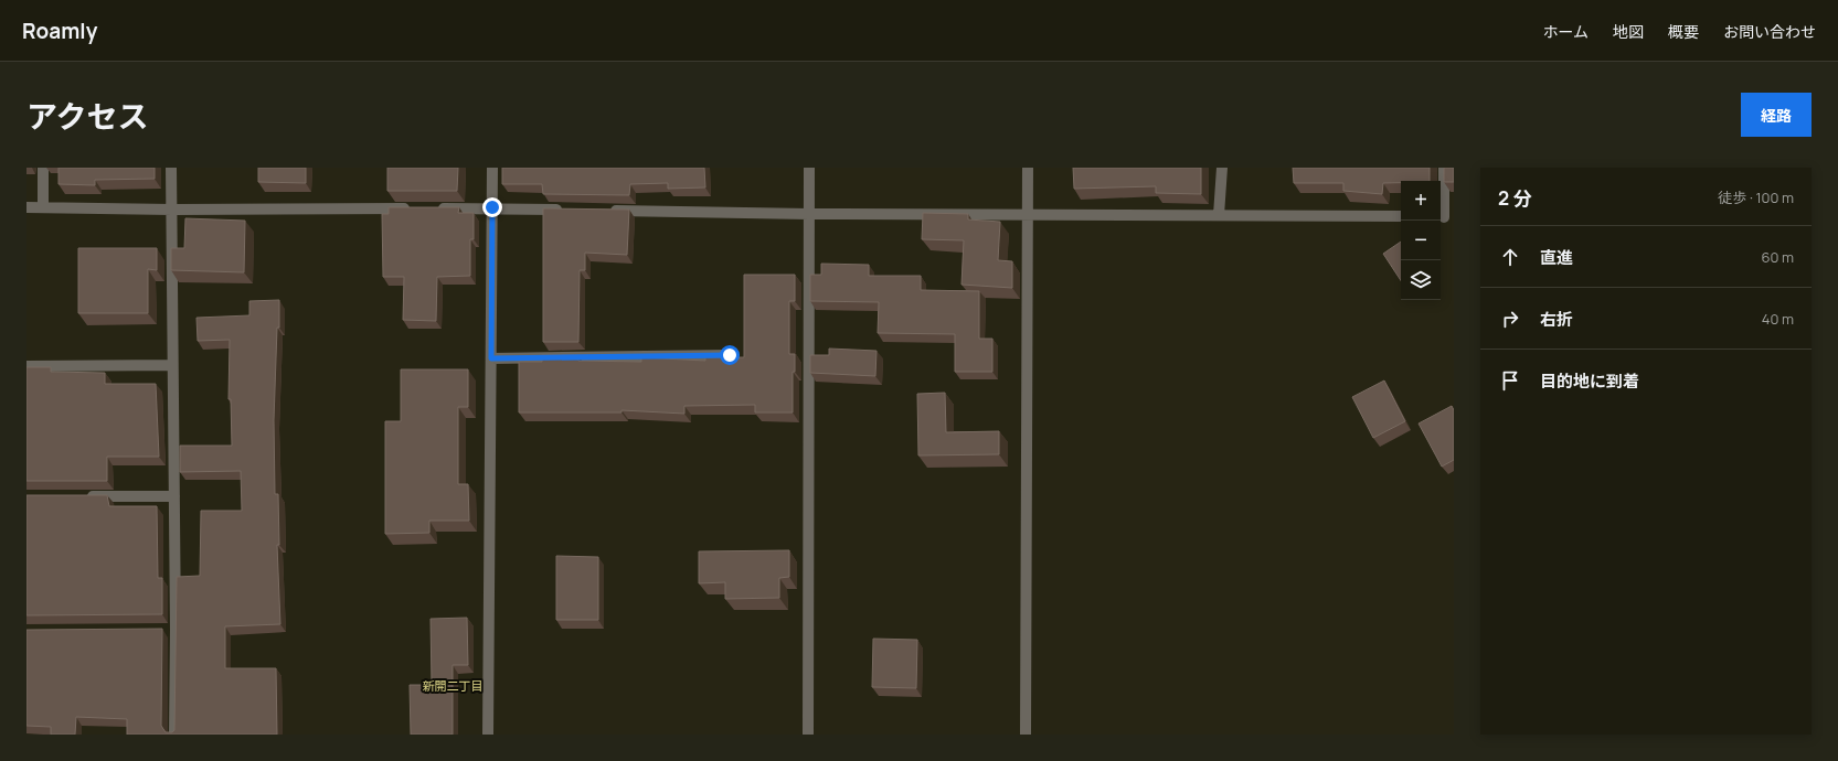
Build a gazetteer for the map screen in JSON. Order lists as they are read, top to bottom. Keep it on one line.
{"districts":["新開二丁目"],"page":{"header":"Roamly","nav":["ホーム","地図","概要","お問い合わせ"],"title":"アクセス","buttons":"経路","heading":["2 分","徒歩 · 100 m"],"map_buttons":["+","−"],"list":[["直進","60 m"],["右折","40 m"],"目的地に到着"]}}
